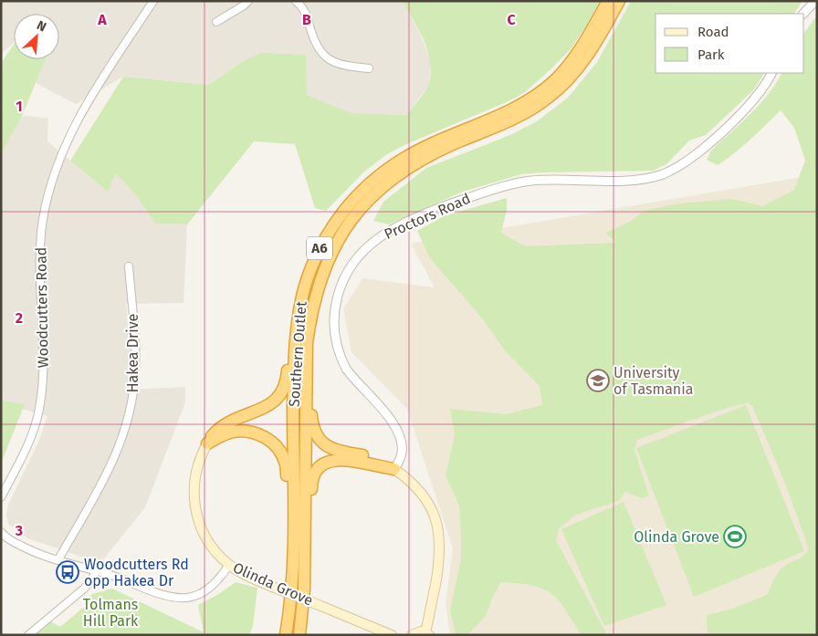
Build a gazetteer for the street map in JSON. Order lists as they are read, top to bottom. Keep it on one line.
{"streets":{"highway":["A6","Southern Outlet"],"main road":["Olinda Grove"],"street":["Proctors Road","Woodcutters Road","Hakea Drive"]},"parks":["Tolmans Hill Park"],"places":{"school or university":["University of Tasmania"],"sports":["Olinda Grove"],"bus stop":["Woodcutters Rd opp Hakea Dr"]},"legend":["Road","Park"],"north":"top right","grid":{"columns":["A","B","C"],"rows":["1","2","3"]}}
